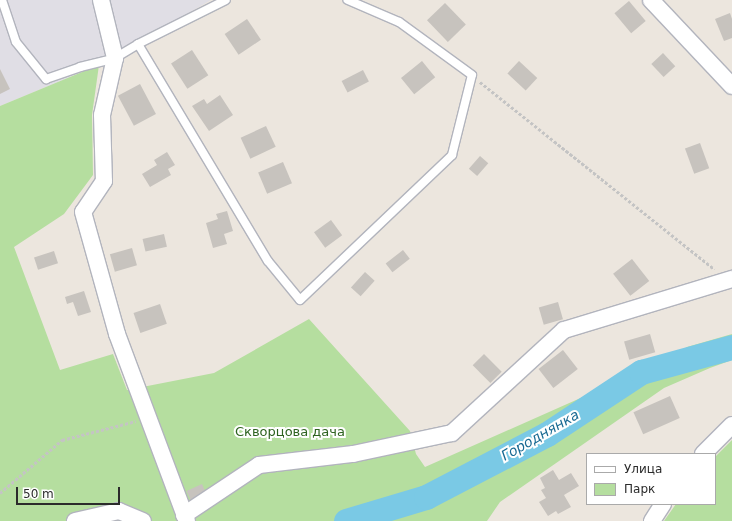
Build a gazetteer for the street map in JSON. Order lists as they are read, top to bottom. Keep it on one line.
{"water":["Городнянка"],"parks":["Скворцова дача"],"legend":["Улица","Парк"],"scale_bar":"50 m"}
